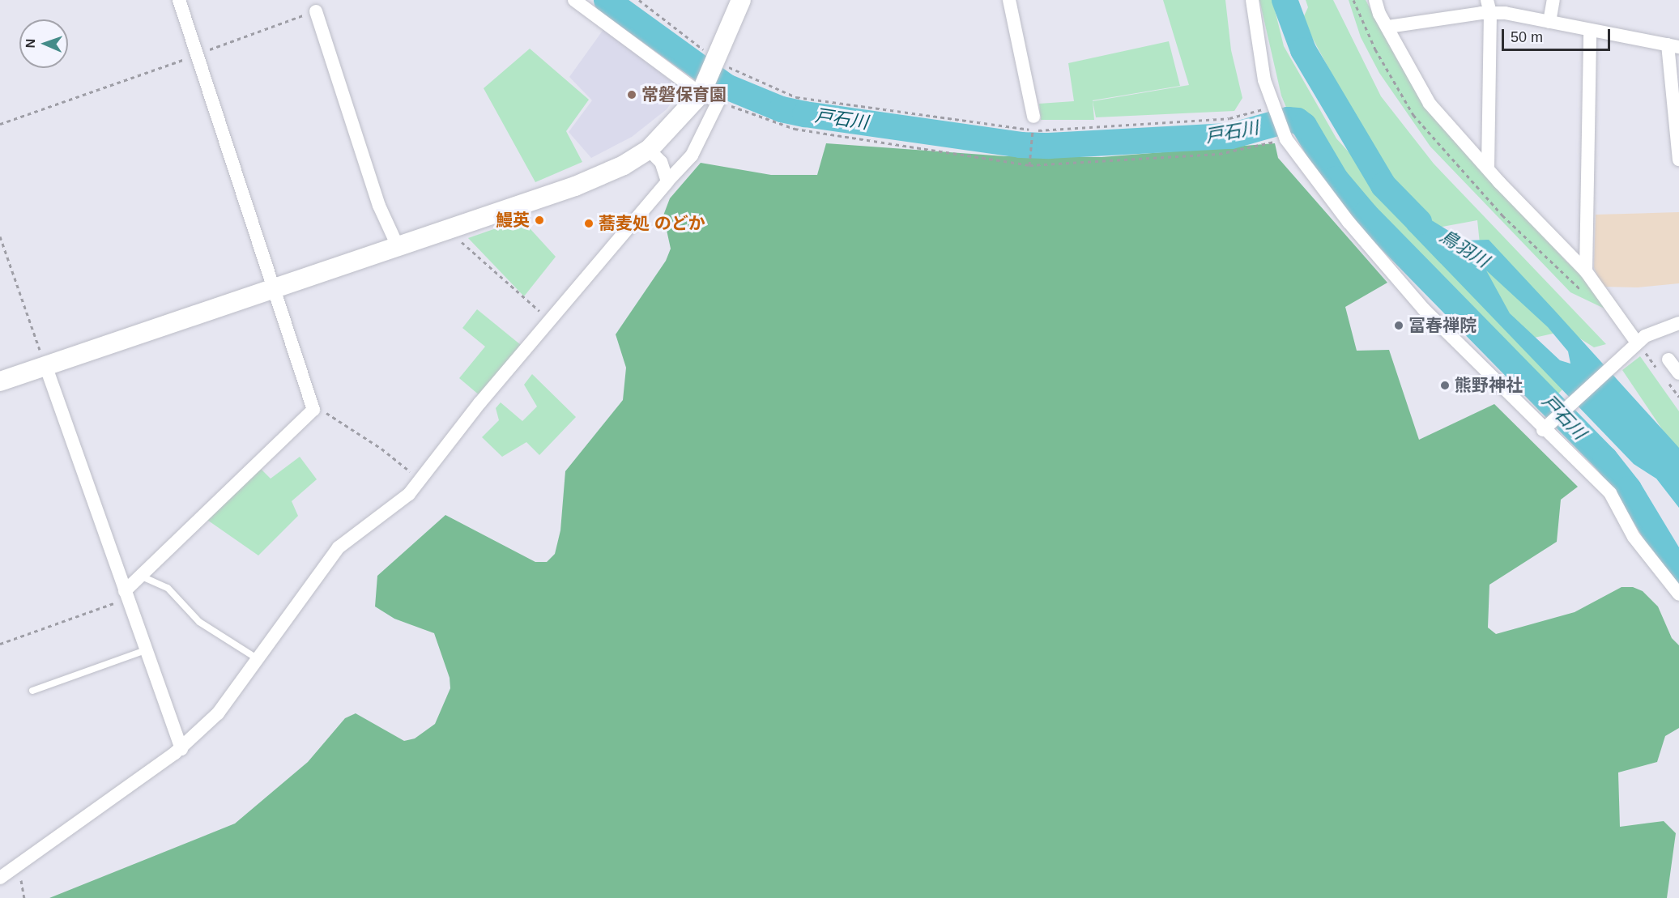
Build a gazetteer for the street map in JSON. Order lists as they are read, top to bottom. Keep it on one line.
{"water":["戸石川","鳥羽川"],"places":["常磐保育園","鰻英","蕎麦処 のどか","冨春禅院","熊野神社"],"scale_bar":"50 m","north":"left"}
